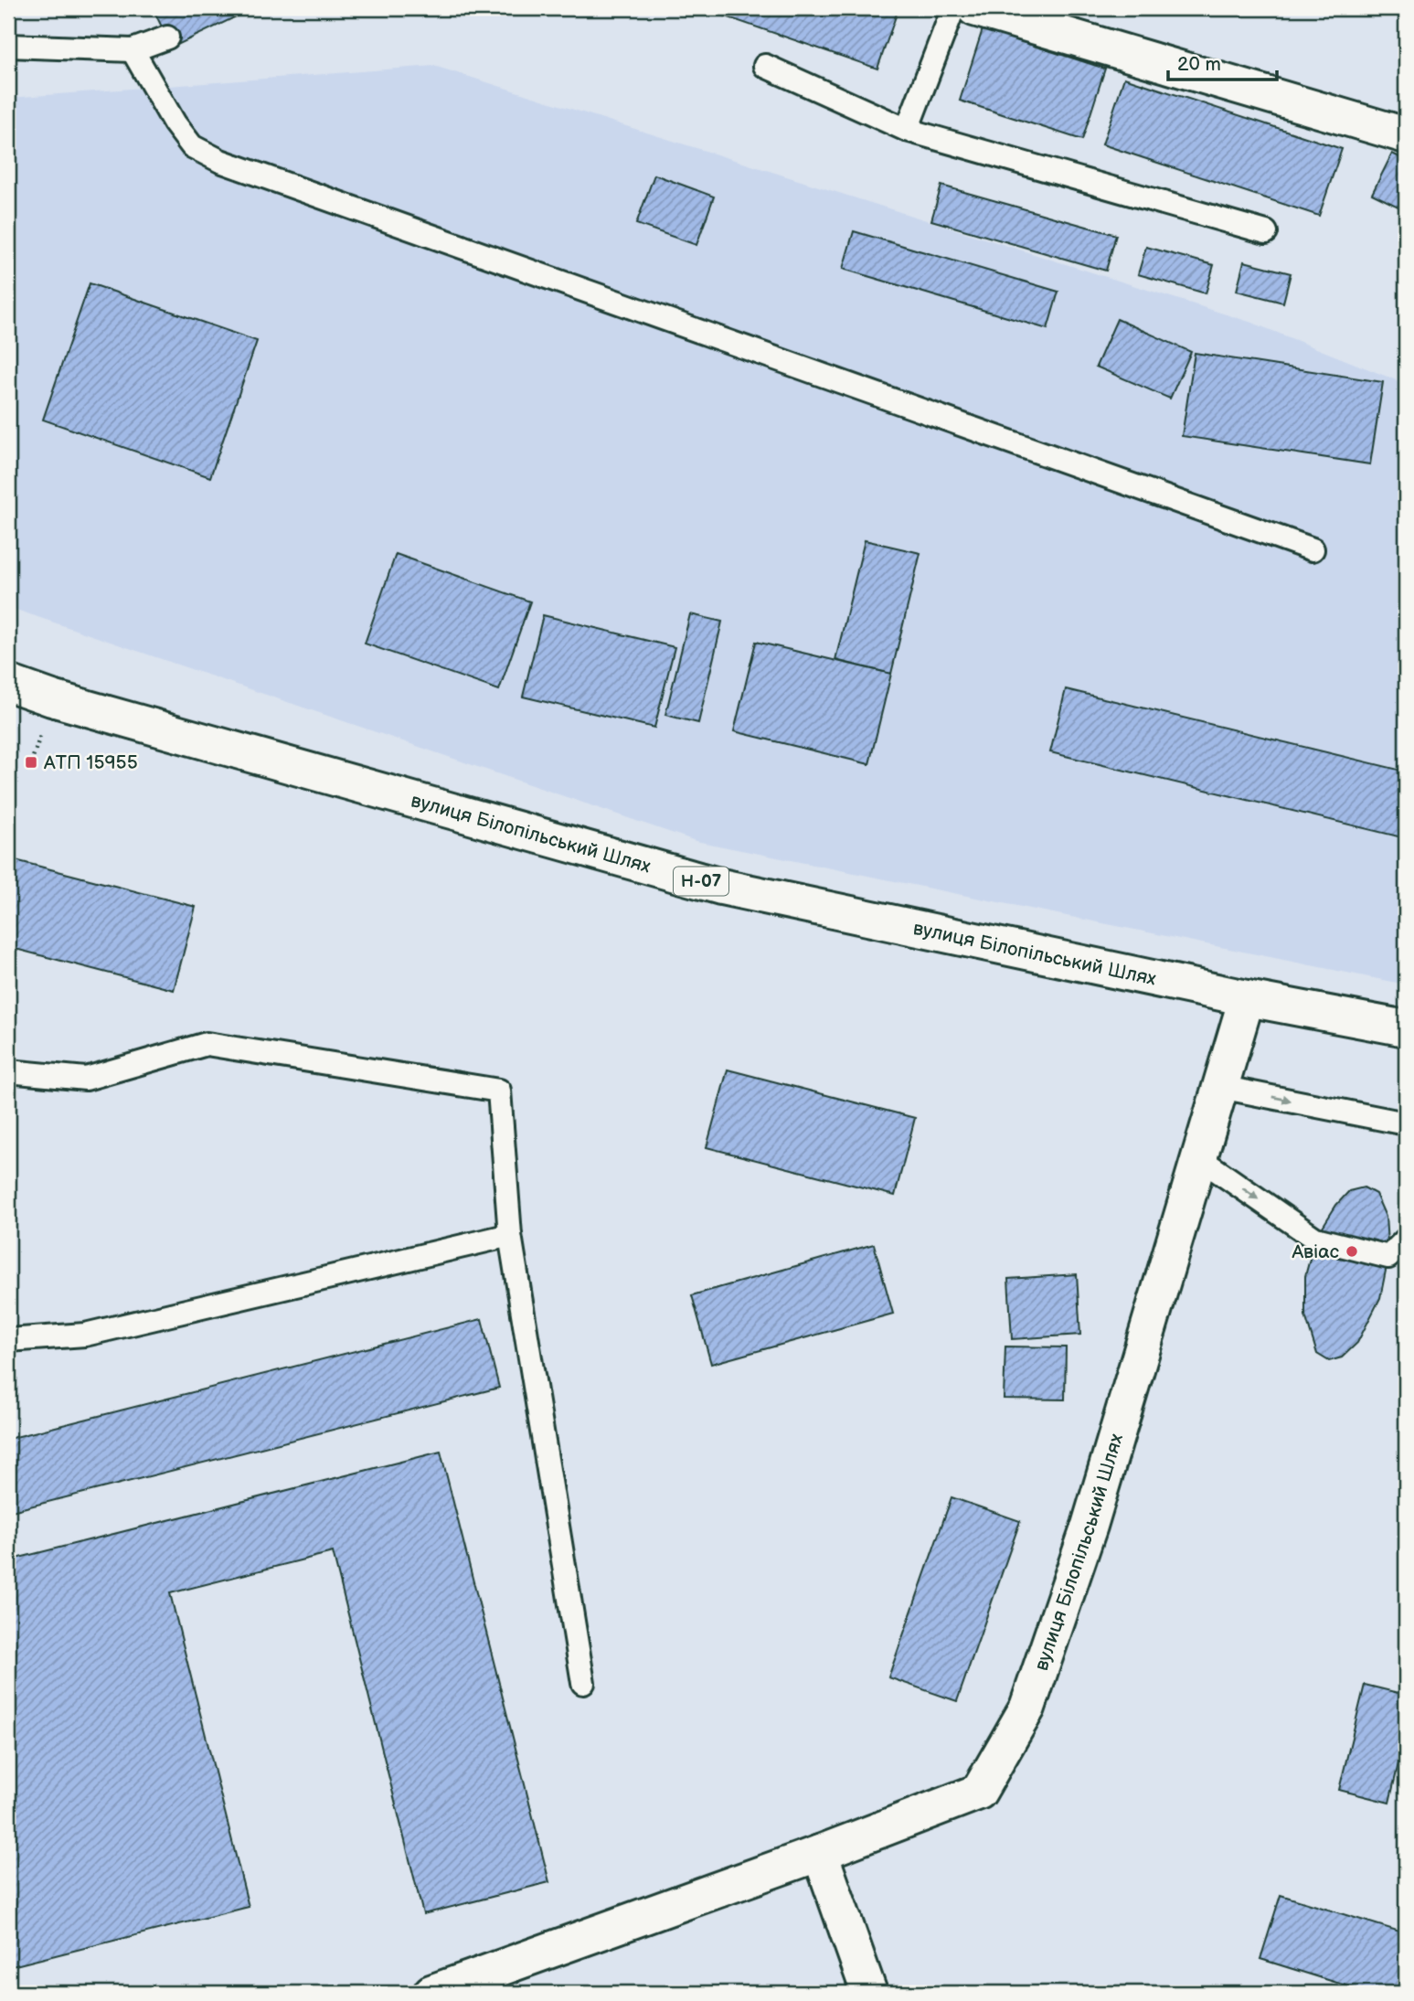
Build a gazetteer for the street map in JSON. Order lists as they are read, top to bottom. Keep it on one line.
{"streets":{"street":["вулиця Білопільський Шлях","Н-07"]},"places":{"transit":["АТП 15955"],"other":["Авіас"]},"scale_bar":"20 m"}
